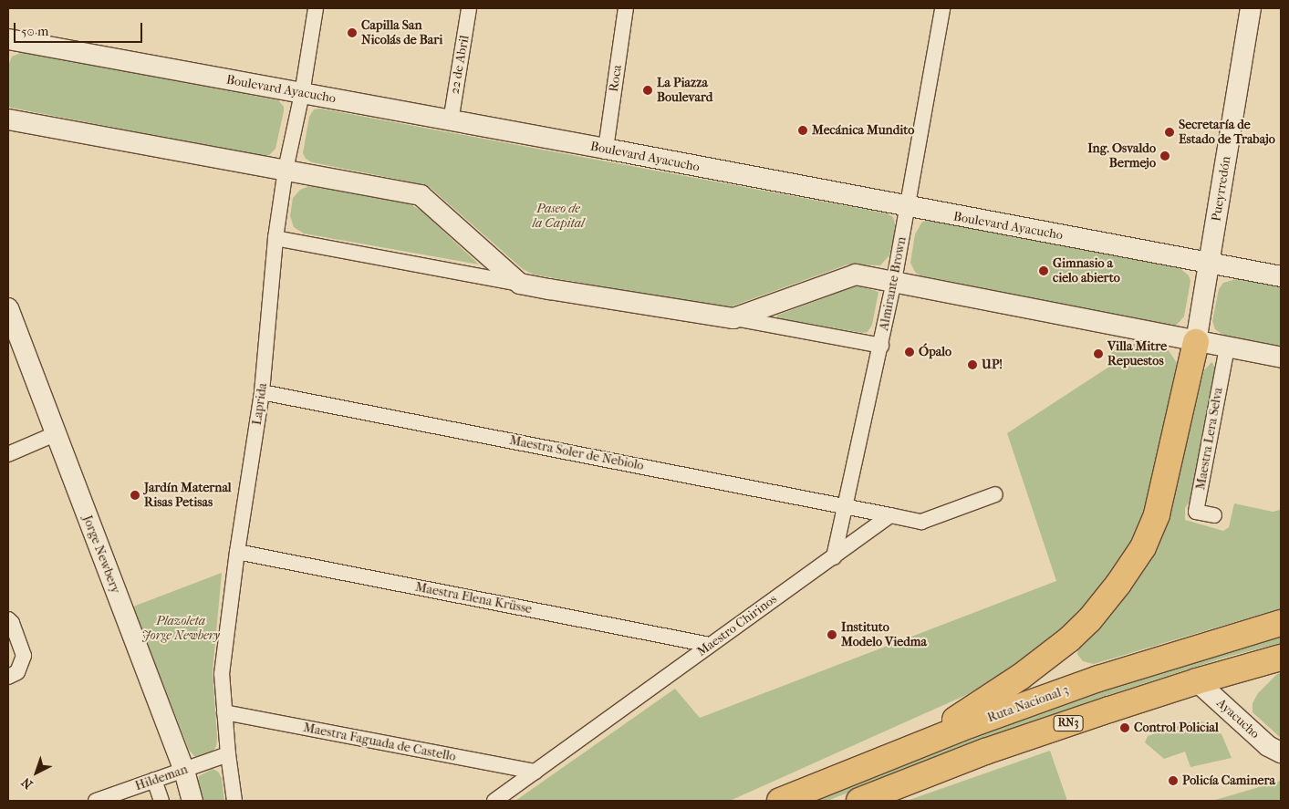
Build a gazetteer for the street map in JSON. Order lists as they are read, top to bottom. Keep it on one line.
{"streets":{"highway":["Ruta Nacional 3","RN3"],"main road":["Boulevard Ayacucho","Pueyrredón","Jorge Newbery","Ayacucho"],"street":["22 de Abril","Roca","Almirante Brown","Laprida","Maestra Lera Selva","Maestra Soler de Nebiolo","Maestra Elena Krüsse","Maestro Chirinos","Maestra Faguada de Castello","Hildeman"]},"crossings":[["22 de Abril","Boulevard Ayacucho"],["Roca","Boulevard Ayacucho"],["Boulevard Ayacucho","Pueyrredón"],["Boulevard Ayacucho","Almirante Brown"],["Boulevard Ayacucho","Laprida"],["Almirante Brown","Maestra Soler de Nebiolo"],["Almirante Brown","Maestro Chirinos"],["Laprida","Maestra Soler de Nebiolo"],["Laprida","Maestra Elena Krüsse"],["Laprida","Maestra Faguada de Castello"],["Laprida","Hildeman"],["Maestra Soler de Nebiolo","Maestro Chirinos"],["Jorge Newbery","Hildeman"],["Maestra Elena Krüsse","Maestro Chirinos"],["Maestro Chirinos","Maestra Faguada de Castello"],["Ayacucho","RN3"]],"parks":["Paseo de la Capital","Plazoleta Jorge Newbery"],"places":["Capilla San Nicolás de Bari","La Piazza Boulevard","Mecánica Mundito","Secretaría de Estado de Trabajo","Ing. Osvaldo Bermejo","Gimnasio a cielo abierto","Ópalo","Villa Mitre Repuestos","UP!","Jardín Maternal Risas Petisas","Instituto Modelo Viedma","Control Policial","Policía Caminera"],"scale_bar":"50 m","north":"bottom left"}
